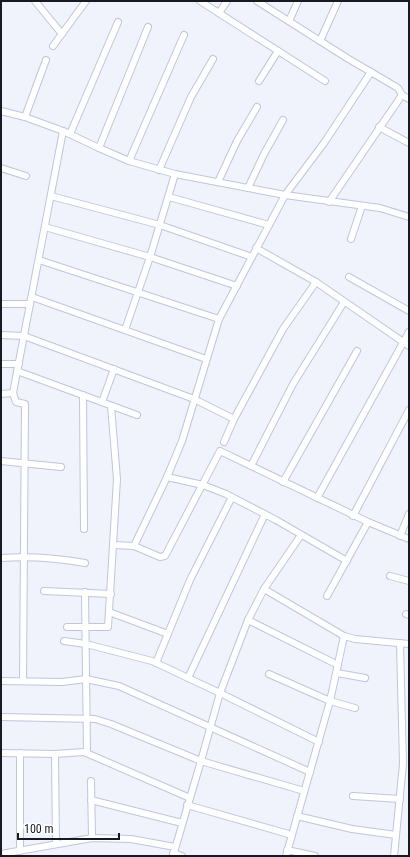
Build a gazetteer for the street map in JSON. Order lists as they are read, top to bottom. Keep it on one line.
{"scale_bar":"100 m"}
